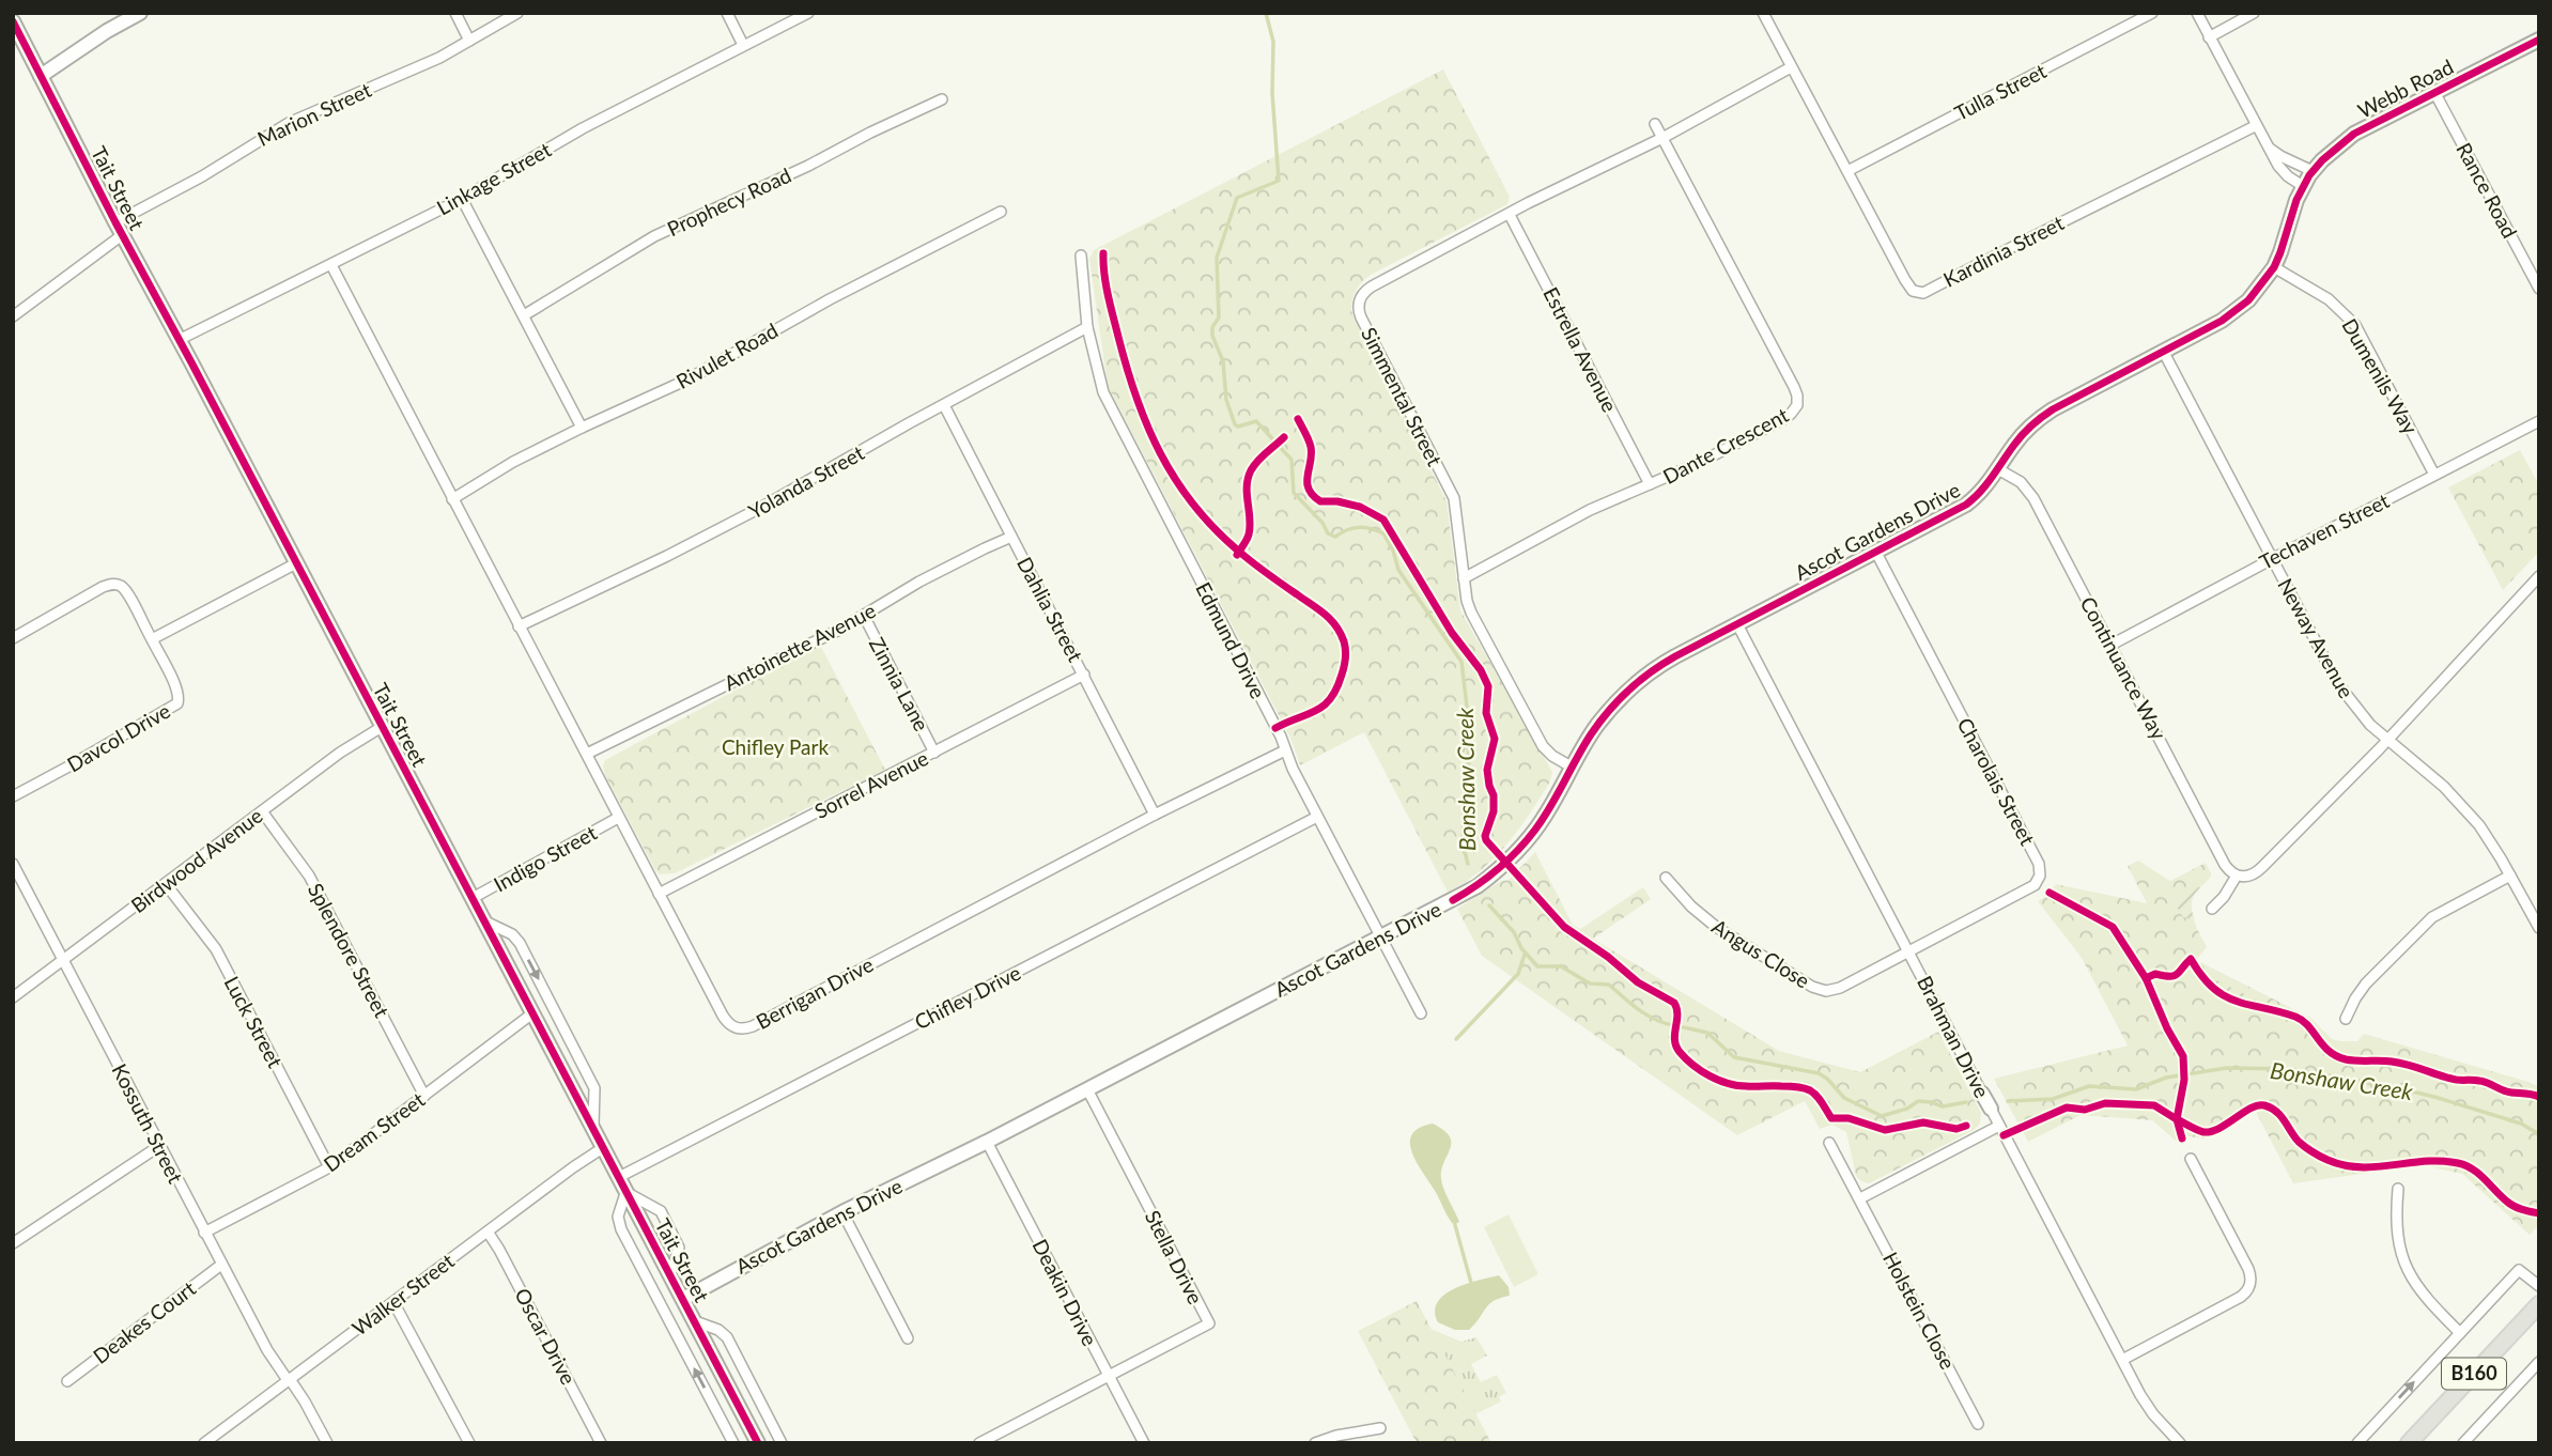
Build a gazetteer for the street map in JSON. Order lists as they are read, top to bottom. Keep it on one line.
{"streets":{"main road":["B160"],"street":["Webb Road","Tulla Street","Marion Street","Linkage Street","Tait Street","Rance Road","Prophecy Road","Kardinia Street","Estrella Avenue","Rivulet Road","Dumenils Way","Simmental Street","Dante Crescent","Yolanda Street","Ascot Gardens Drive","Techaven Street","Dahlia Street","Neway Avenue","Edmund Drive","Antoinette Avenue","Continuance Way","Zinnia Lane","Davcol Drive","Charolais Street","Sorrel Avenue","Indigo Street","Birdwood Avenue","Splendore Street","Angus Close","Berrigan Drive","Chifley Drive","Luck Street","Brahman Drive","Kossuth Street","Dream Street","Stella Drive","Deakin Drive","Walker Street","Holstein Close","Deakes Court","Oscar Drive"]},"crossings":[["Webb Road","Rance Road"],["Webb Road","Ascot Gardens Drive"],["Tulla Street","Kardinia Street"],["Marion Street","Tait Street"],["Linkage Street","Tait Street"],["Linkage Street","Berrigan Drive"],["Tait Street","Ascot Gardens Drive"],["Tait Street","Indigo Street"],["Tait Street","Birdwood Avenue"],["Tait Street","Chifley Drive"],["Tait Street","Dream Street"],["Tait Street","Walker Street"],["Kardinia Street","Simmental Street"],["Estrella Avenue","Simmental Street"],["Estrella Avenue","Dante Crescent"],["Rivulet Road","Berrigan Drive"],["Dumenils Way","Ascot Gardens Drive"],["Dumenils Way","Techaven Street"],["Simmental Street","Dante Crescent"],["Simmental Street","Ascot Gardens Drive"],["Yolanda Street","Dahlia Street"],["Yolanda Street","Edmund Drive"],["Yolanda Street","Berrigan Drive"],["Ascot Gardens Drive","Neway Avenue"],["Ascot Gardens Drive","Edmund Drive"],["Ascot Gardens Drive","Continuance Way"],["Ascot Gardens Drive","Charolais Street"],["Ascot Gardens Drive","Brahman Drive"],["Ascot Gardens Drive","Stella Drive"],["Ascot Gardens Drive","Deakin Drive"],["Techaven Street","Neway Avenue"],["Techaven Street","Continuance Way"],["Dahlia Street","Antoinette Avenue"],["Dahlia Street","Sorrel Avenue"],["Dahlia Street","Berrigan Drive"],["Edmund Drive","Berrigan Drive"],["Edmund Drive","Chifley Drive"],["Antoinette Avenue","Zinnia Lane"],["Antoinette Avenue","Berrigan Drive"],["Zinnia Lane","Sorrel Avenue"],["Charolais Street","Angus Close"],["Charolais Street","Brahman Drive"],["Sorrel Avenue","Berrigan Drive"],["Indigo Street","Berrigan Drive"],["Birdwood Avenue","Splendore Street"],["Birdwood Avenue","Luck Street"],["Birdwood Avenue","Kossuth Street"],["Splendore Street","Dream Street"],["Angus Close","Brahman Drive"],["Luck Street","Dream Street"],["Kossuth Street","Dream Street"],["Kossuth Street","Walker Street"],["Kossuth Street","Deakes Court"],["Stella Drive","Deakin Drive"],["Walker Street","Oscar Drive"]],"water":["Bonshaw Creek"],"parks":["Chifley Park"]}
